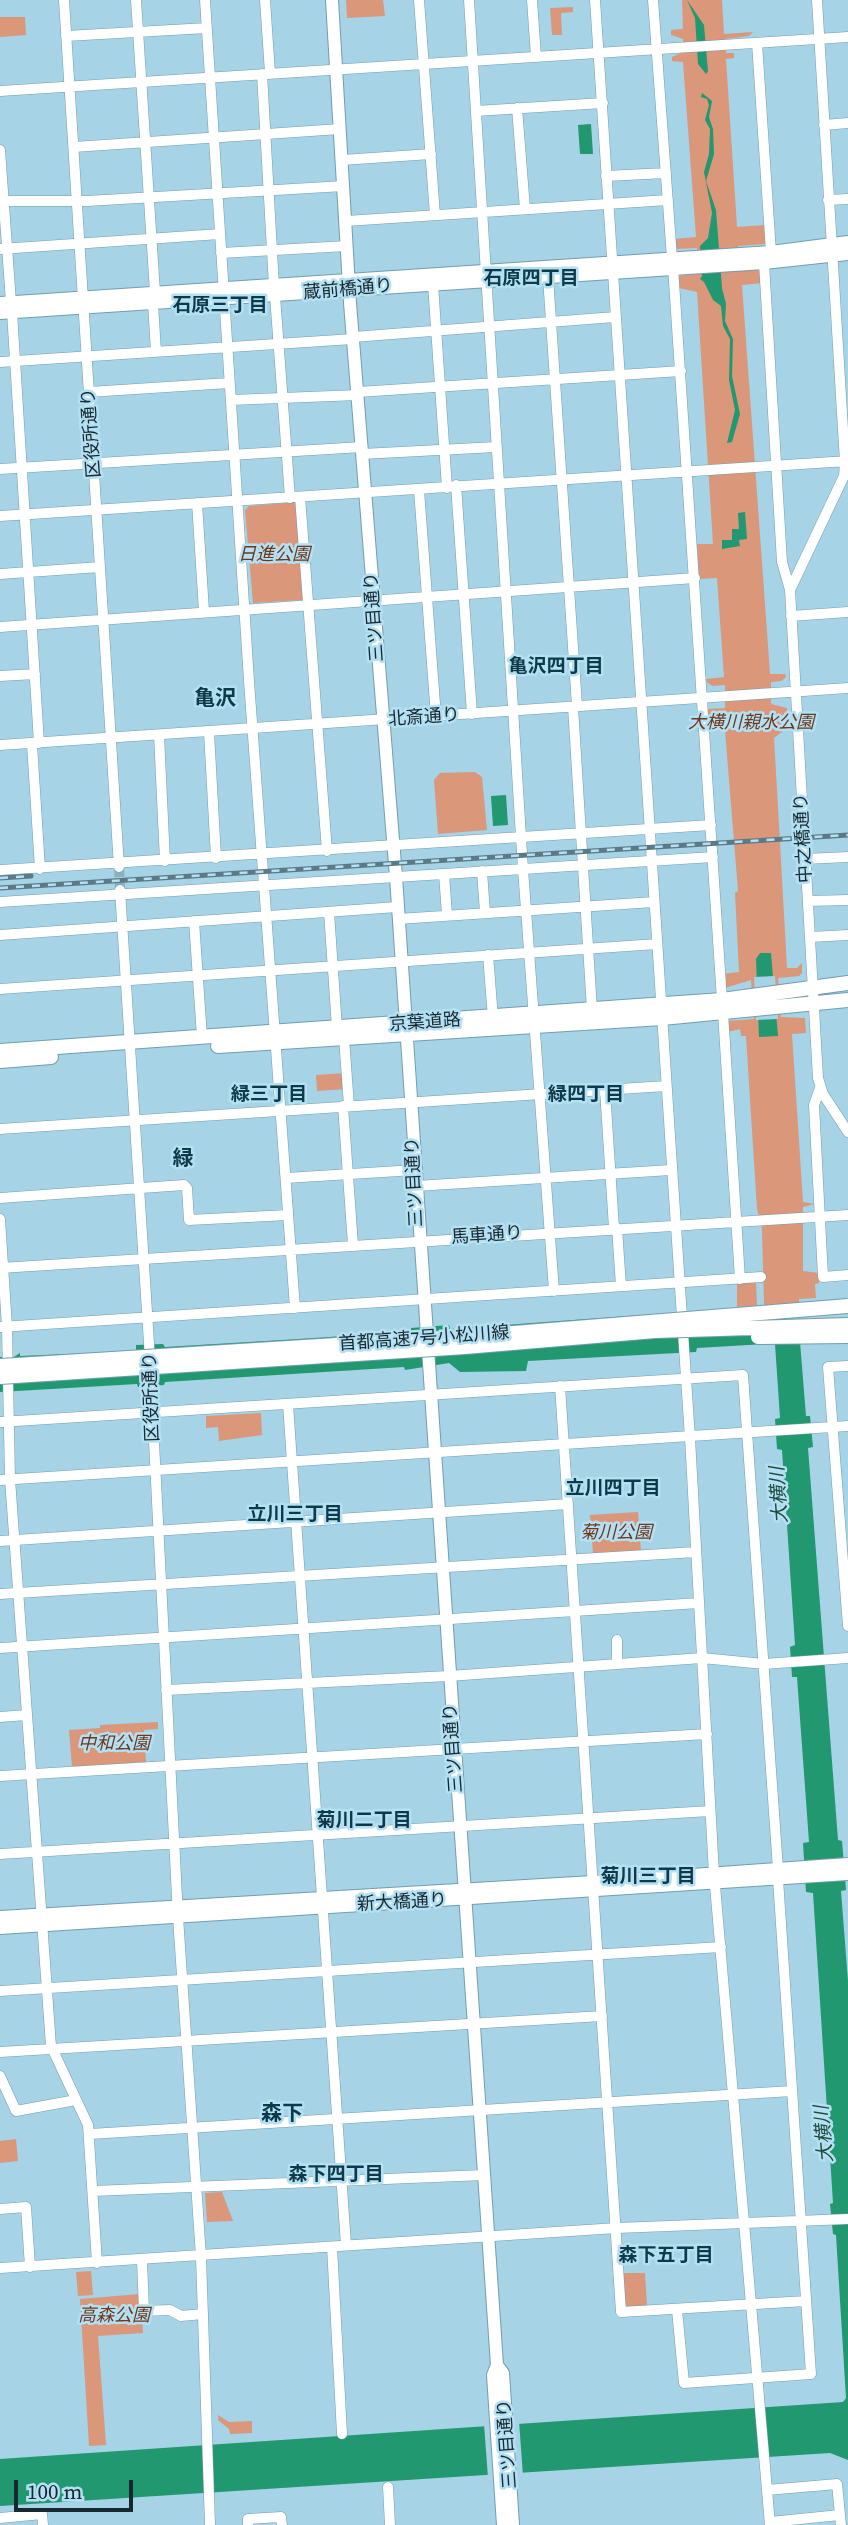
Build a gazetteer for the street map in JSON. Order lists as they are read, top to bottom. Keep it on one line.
{"streets":{"highway":["京葉道路","首都高速7号小松川線"],"main road":["蔵前橋通り","三ツ目通り","新大橋通り"],"street":["区役所通り","北斎通り","中之橋通り","馬車通り"]},"crossings":[["蔵前橋通り","区役所通り"],["蔵前橋通り","三ツ目通り"],["蔵前橋通り","中之橋通り"],["区役所通り","北斎通り"],["区役所通り","京葉道路"],["区役所通り","馬車通り"],["区役所通り","新大橋通り"],["三ツ目通り","北斎通り"],["三ツ目通り","京葉道路"],["三ツ目通り","馬車通り"],["三ツ目通り","新大橋通り"],["北斎通り","中之橋通り"],["中之橋通り","京葉道路"]],"districts":["石原四丁目","石原三丁目","亀沢四丁目","亀沢","緑三丁目","緑四丁目","緑","立川四丁目","立川三丁目","菊川二丁目","菊川三丁目","森下","森下四丁目","森下五丁目"],"water":["大横川"],"parks":["日進公園","大横川親水公園","菊川公園","中和公園","高森公園"],"scale_bar":"100 m"}
